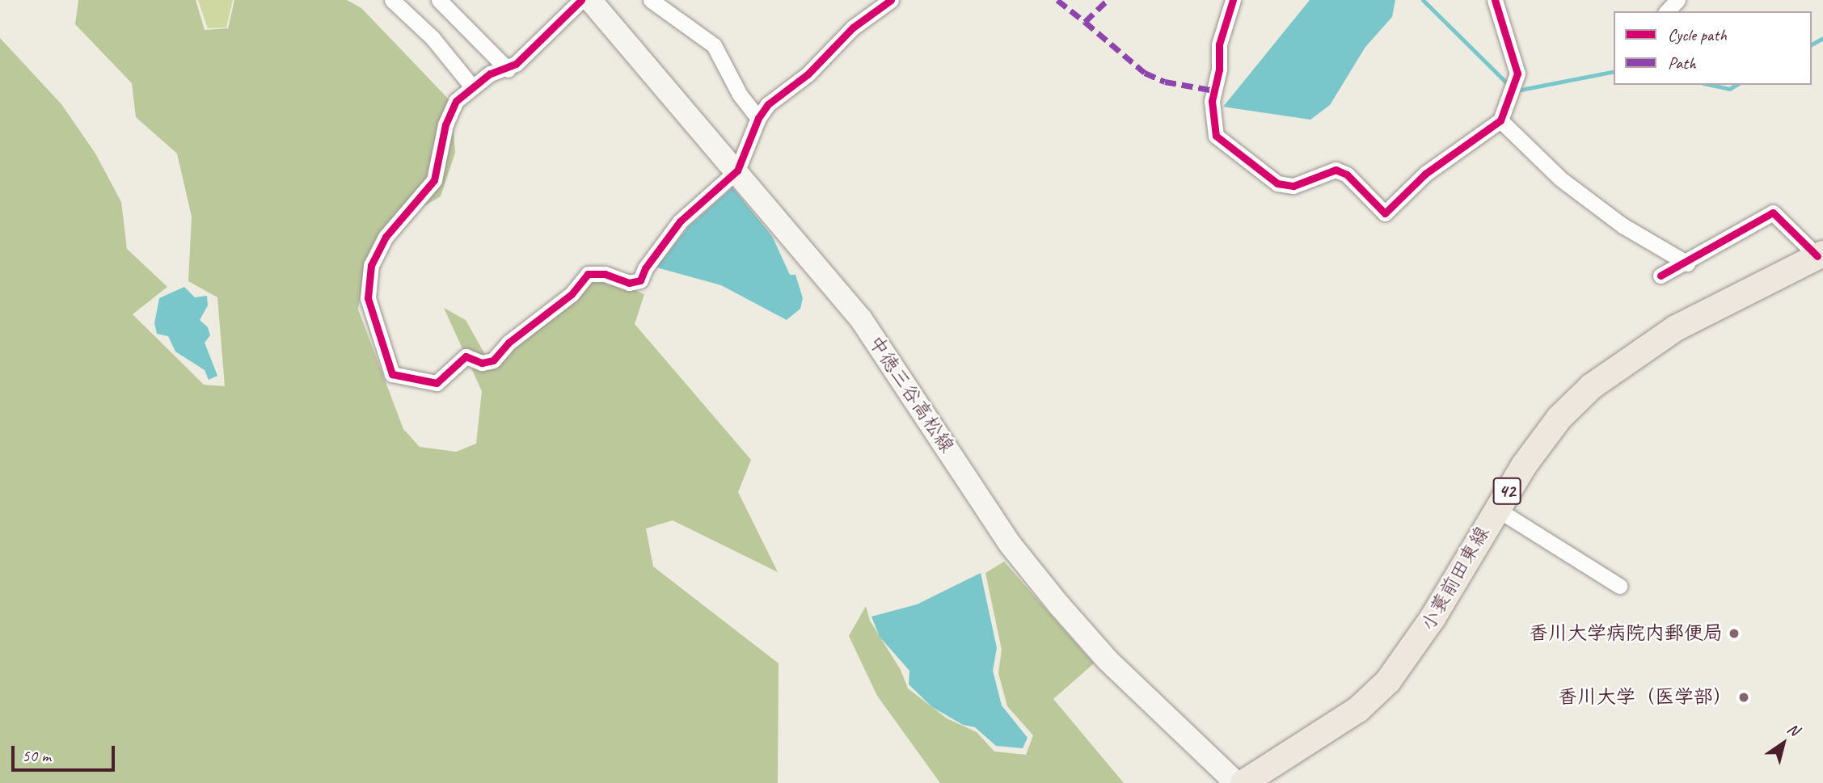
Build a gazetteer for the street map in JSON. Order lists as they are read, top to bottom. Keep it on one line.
{"streets":{"main road":["中徳三谷高松線","42","小蓑前田東線"]},"places":["香川大学病院内郵便局","香川大学（医学部）"],"legend":["Cycle path","Path"],"scale_bar":"50 m","north":"top right"}
